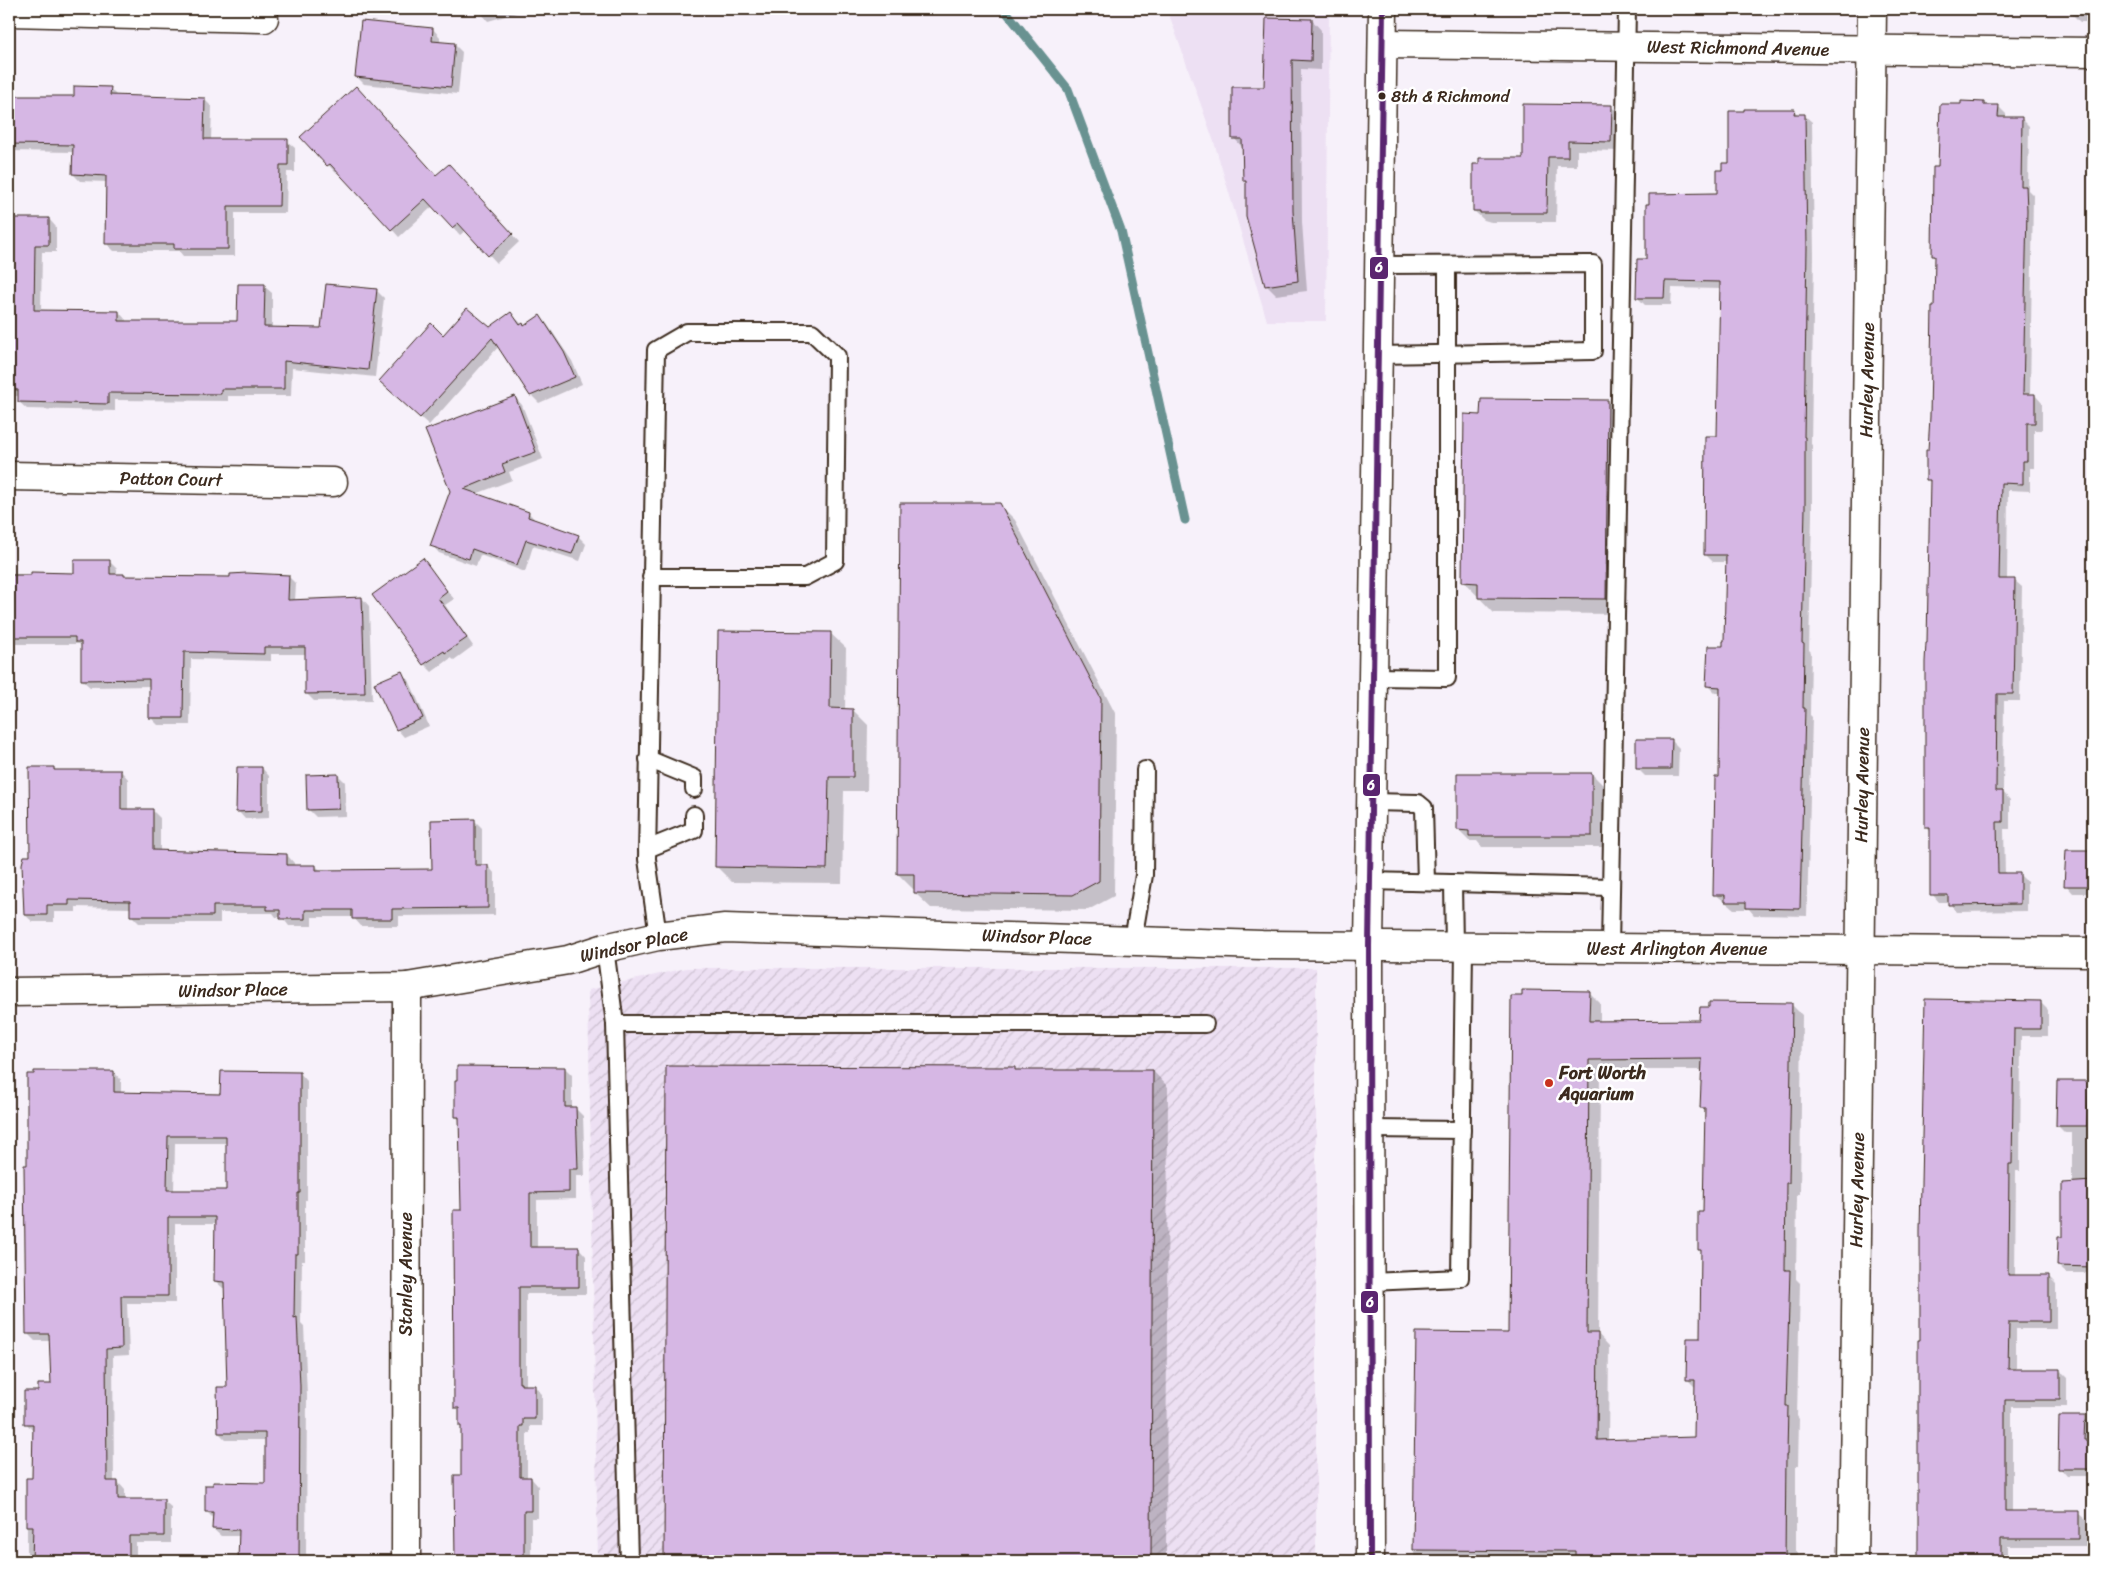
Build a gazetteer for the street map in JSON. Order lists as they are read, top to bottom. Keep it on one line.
{"streets":{"street":["West Richmond Avenue","Hurley Avenue","Patton Court","Windsor Place","West Arlington Avenue","Stanley Avenue"]},"crossings":[["West Richmond Avenue","Hurley Avenue"],["Hurley Avenue","West Arlington Avenue"],["Windsor Place","West Arlington Avenue"],["Windsor Place","Stanley Avenue"]],"places":["8th & Richmond","Fort Worth Aquarium"],"lines":["transit line 6"]}
